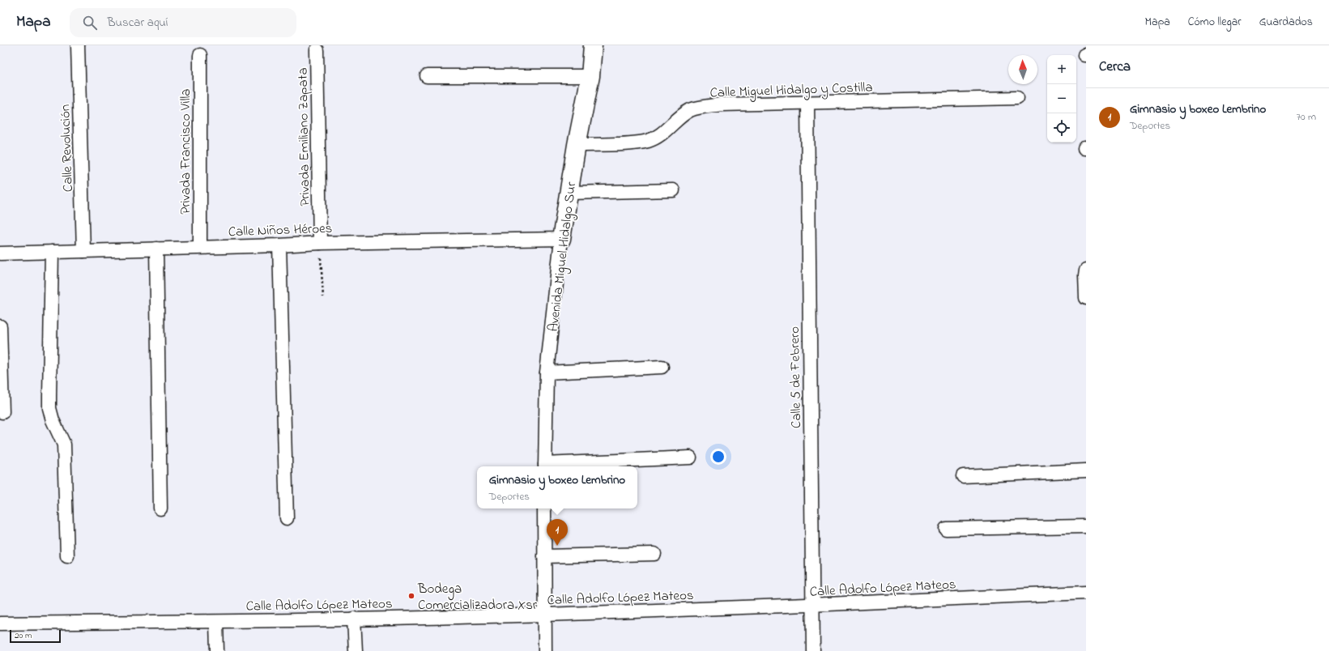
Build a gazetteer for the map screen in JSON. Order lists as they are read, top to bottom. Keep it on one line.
{"streets":{"main road":["Avenida Miguel Hidalgo Sur"],"street":["Calle Miguel Hidalgo y Costilla","Privada Emiliano Zapata","Calle Revolución","Privada Francisco Villa","Calle Niños Héroes","Calle 5 de Febrero","Calle Adolfo López Mateos"]},"crossings":[["Calle Miguel Hidalgo y Costilla","Avenida Miguel Hidalgo Sur"],["Calle Miguel Hidalgo y Costilla","Calle 5 de Febrero"],["Privada Emiliano Zapata","Calle Niños Héroes"],["Calle Revolución","Calle Niños Héroes"],["Privada Francisco Villa","Calle Niños Héroes"],["Calle Niños Héroes","Avenida Miguel Hidalgo Sur"],["Calle 5 de Febrero","Calle Adolfo López Mateos"]],"places":["Bodega Comercializadora Xsr"],"scale_bar":"20 m","north":"top","page":{"header":"Mapa","search":"Buscar aquí","nav":["Mapa","Cómo llegar","Guardados"],"heading":"Cerca","map_buttons":["+","−"],"list":[{"mark":"1","name":"Gimnasio y boxeo Lembrino","note":"Deportes","value":"70 m"}],"popup":["Gimnasio y boxeo Lembrino","Deportes"],"pins":"1","scale":"20 m"}}
